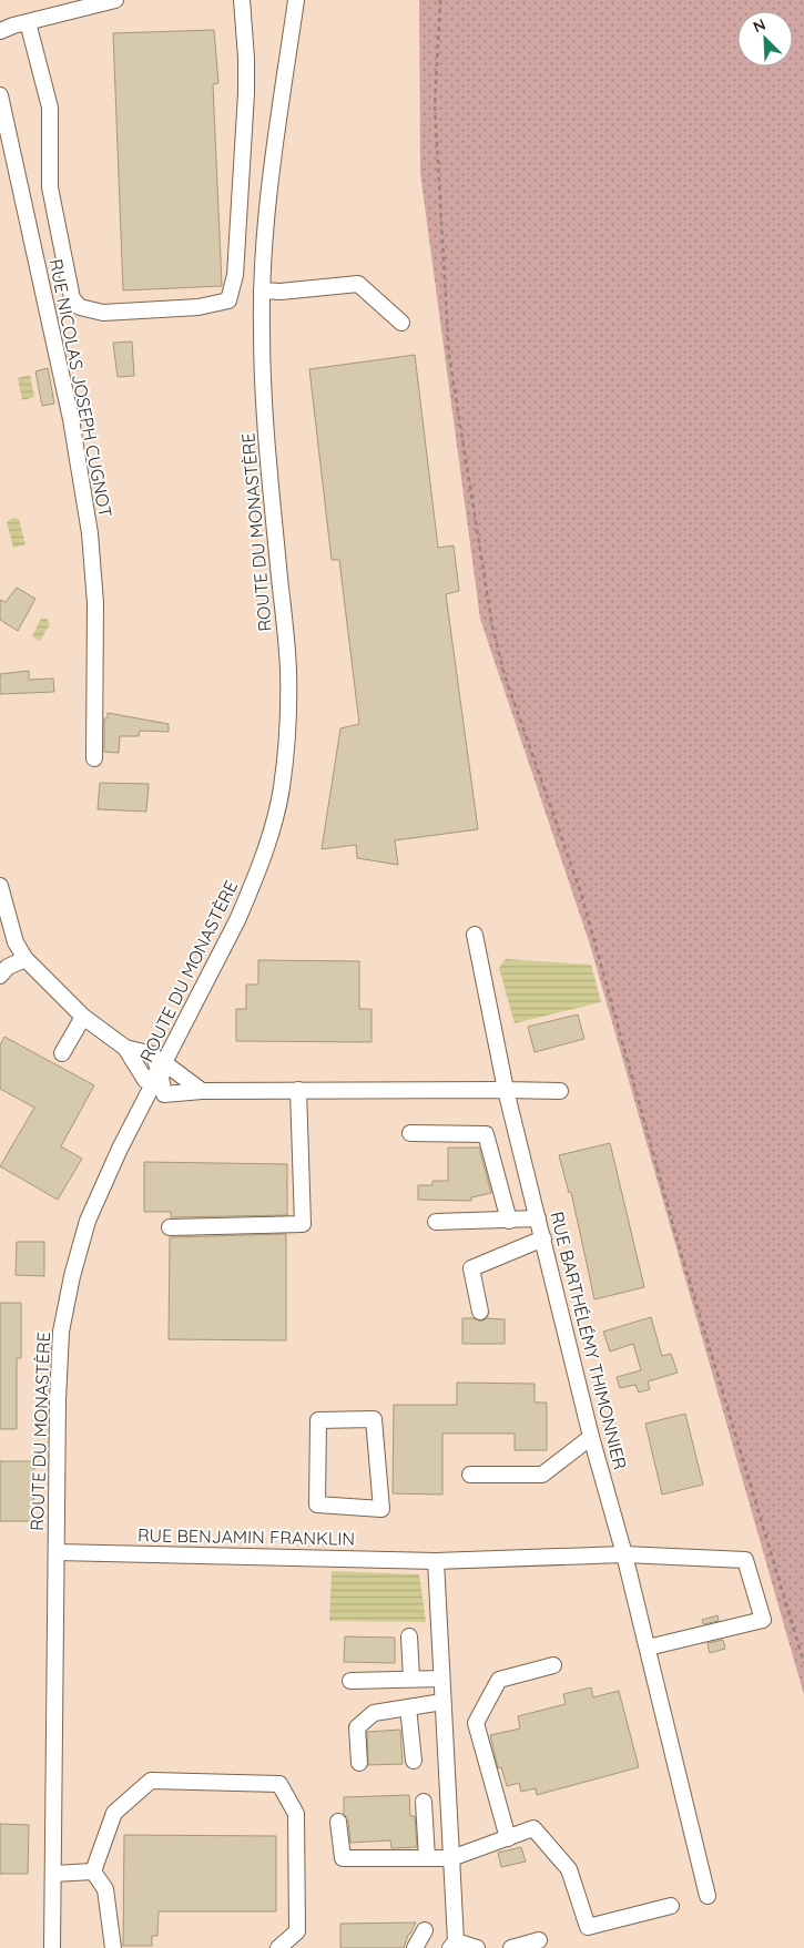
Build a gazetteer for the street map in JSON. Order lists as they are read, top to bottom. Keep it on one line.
{"streets":{"street":["RUE NICOLAS JOSEPH CUGNOT","ROUTE DU MONASTÈRE","RUE BARTHÉLÉMY THIMONNIER","RUE BENJAMIN FRANKLIN"]},"crossings":[["ROUTE DU MONASTÈRE","RUE BENJAMIN FRANKLIN"],["RUE BARTHÉLÉMY THIMONNIER","RUE BENJAMIN FRANKLIN"]],"north":"top left"}
